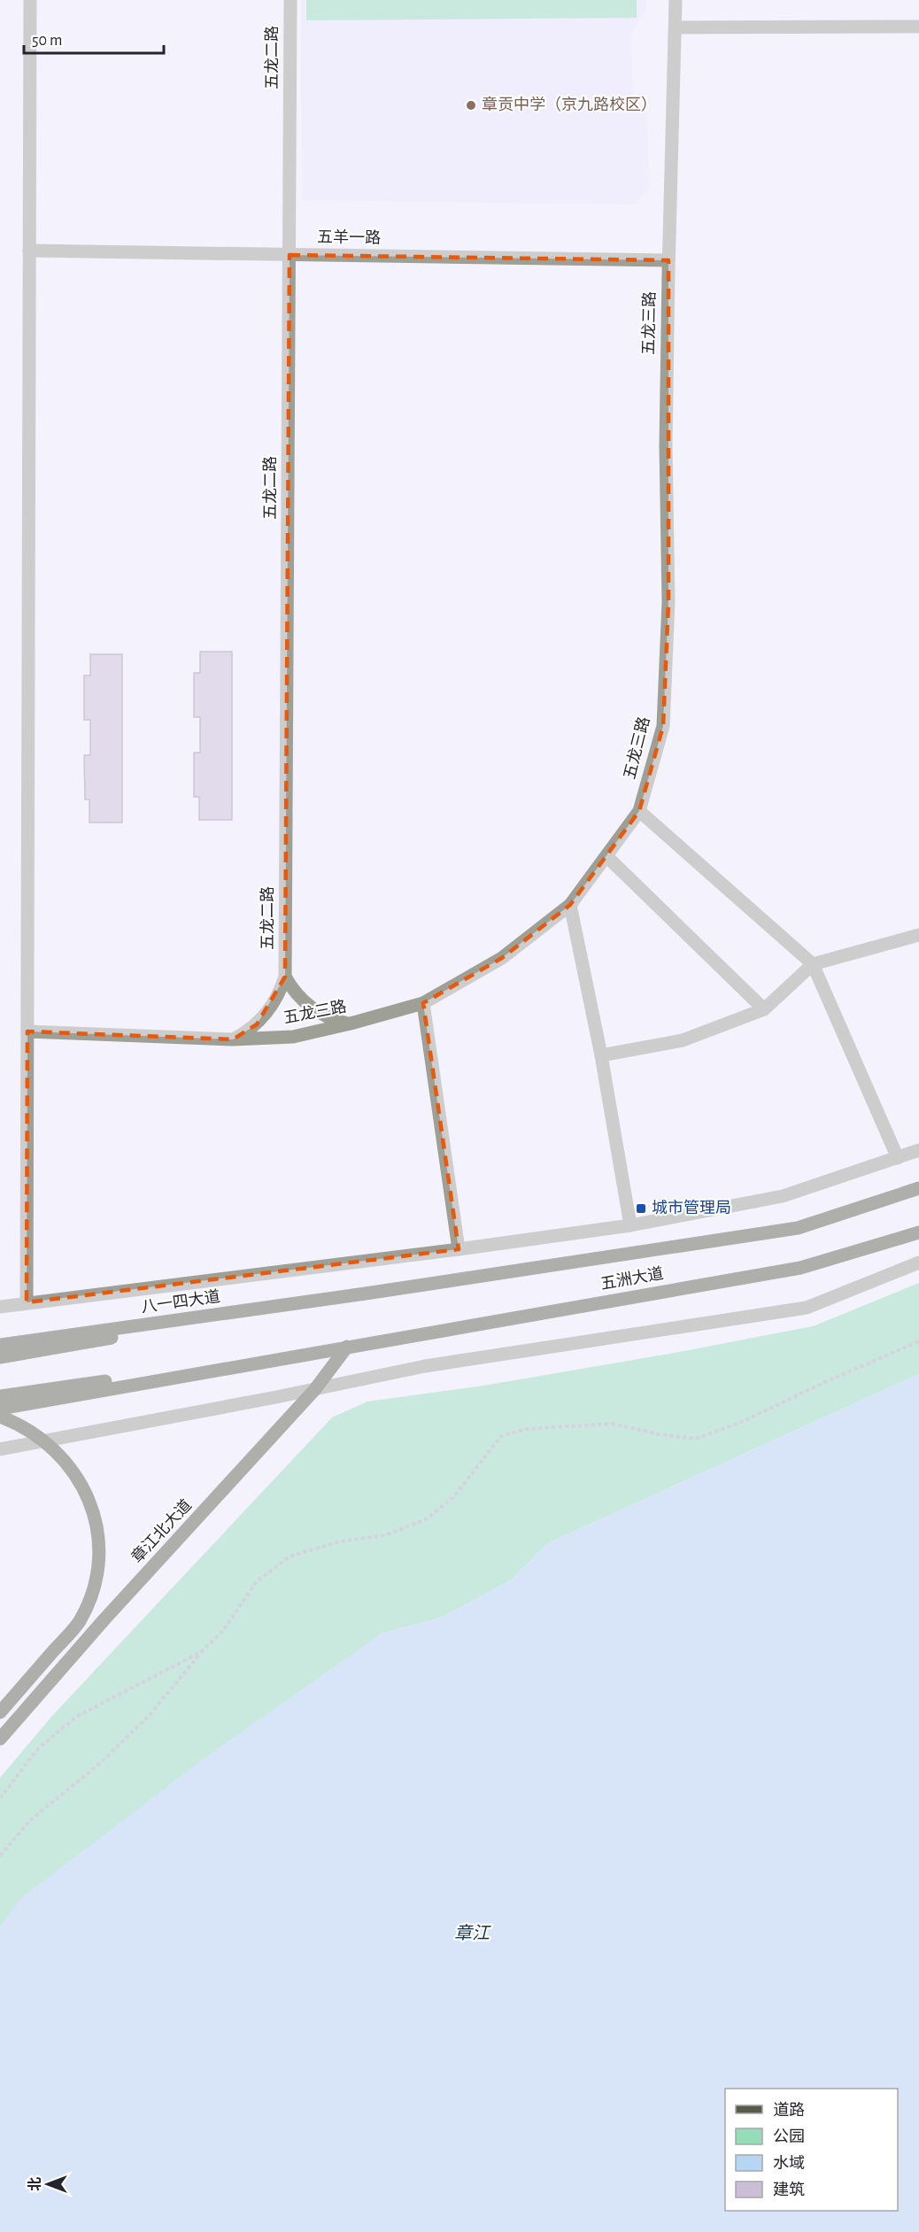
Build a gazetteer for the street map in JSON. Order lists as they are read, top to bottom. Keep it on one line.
{"streets":{"main road":["五洲大道","八一四大道","章江北大道"],"street":["五龙二路","五羊一路","五龙三路"]},"crossings":[["五龙二路","五羊一路"],["五羊一路","五龙三路"],["五洲大道","八一四大道"],["五洲大道","章江北大道"]],"water":["章江"],"places":{"other":["章贡中学（京九路校区）"],"transit":["城市管理局"]},"legend":["道路","公园","水域","建筑"],"scale_bar":"50 m","north":"left"}
